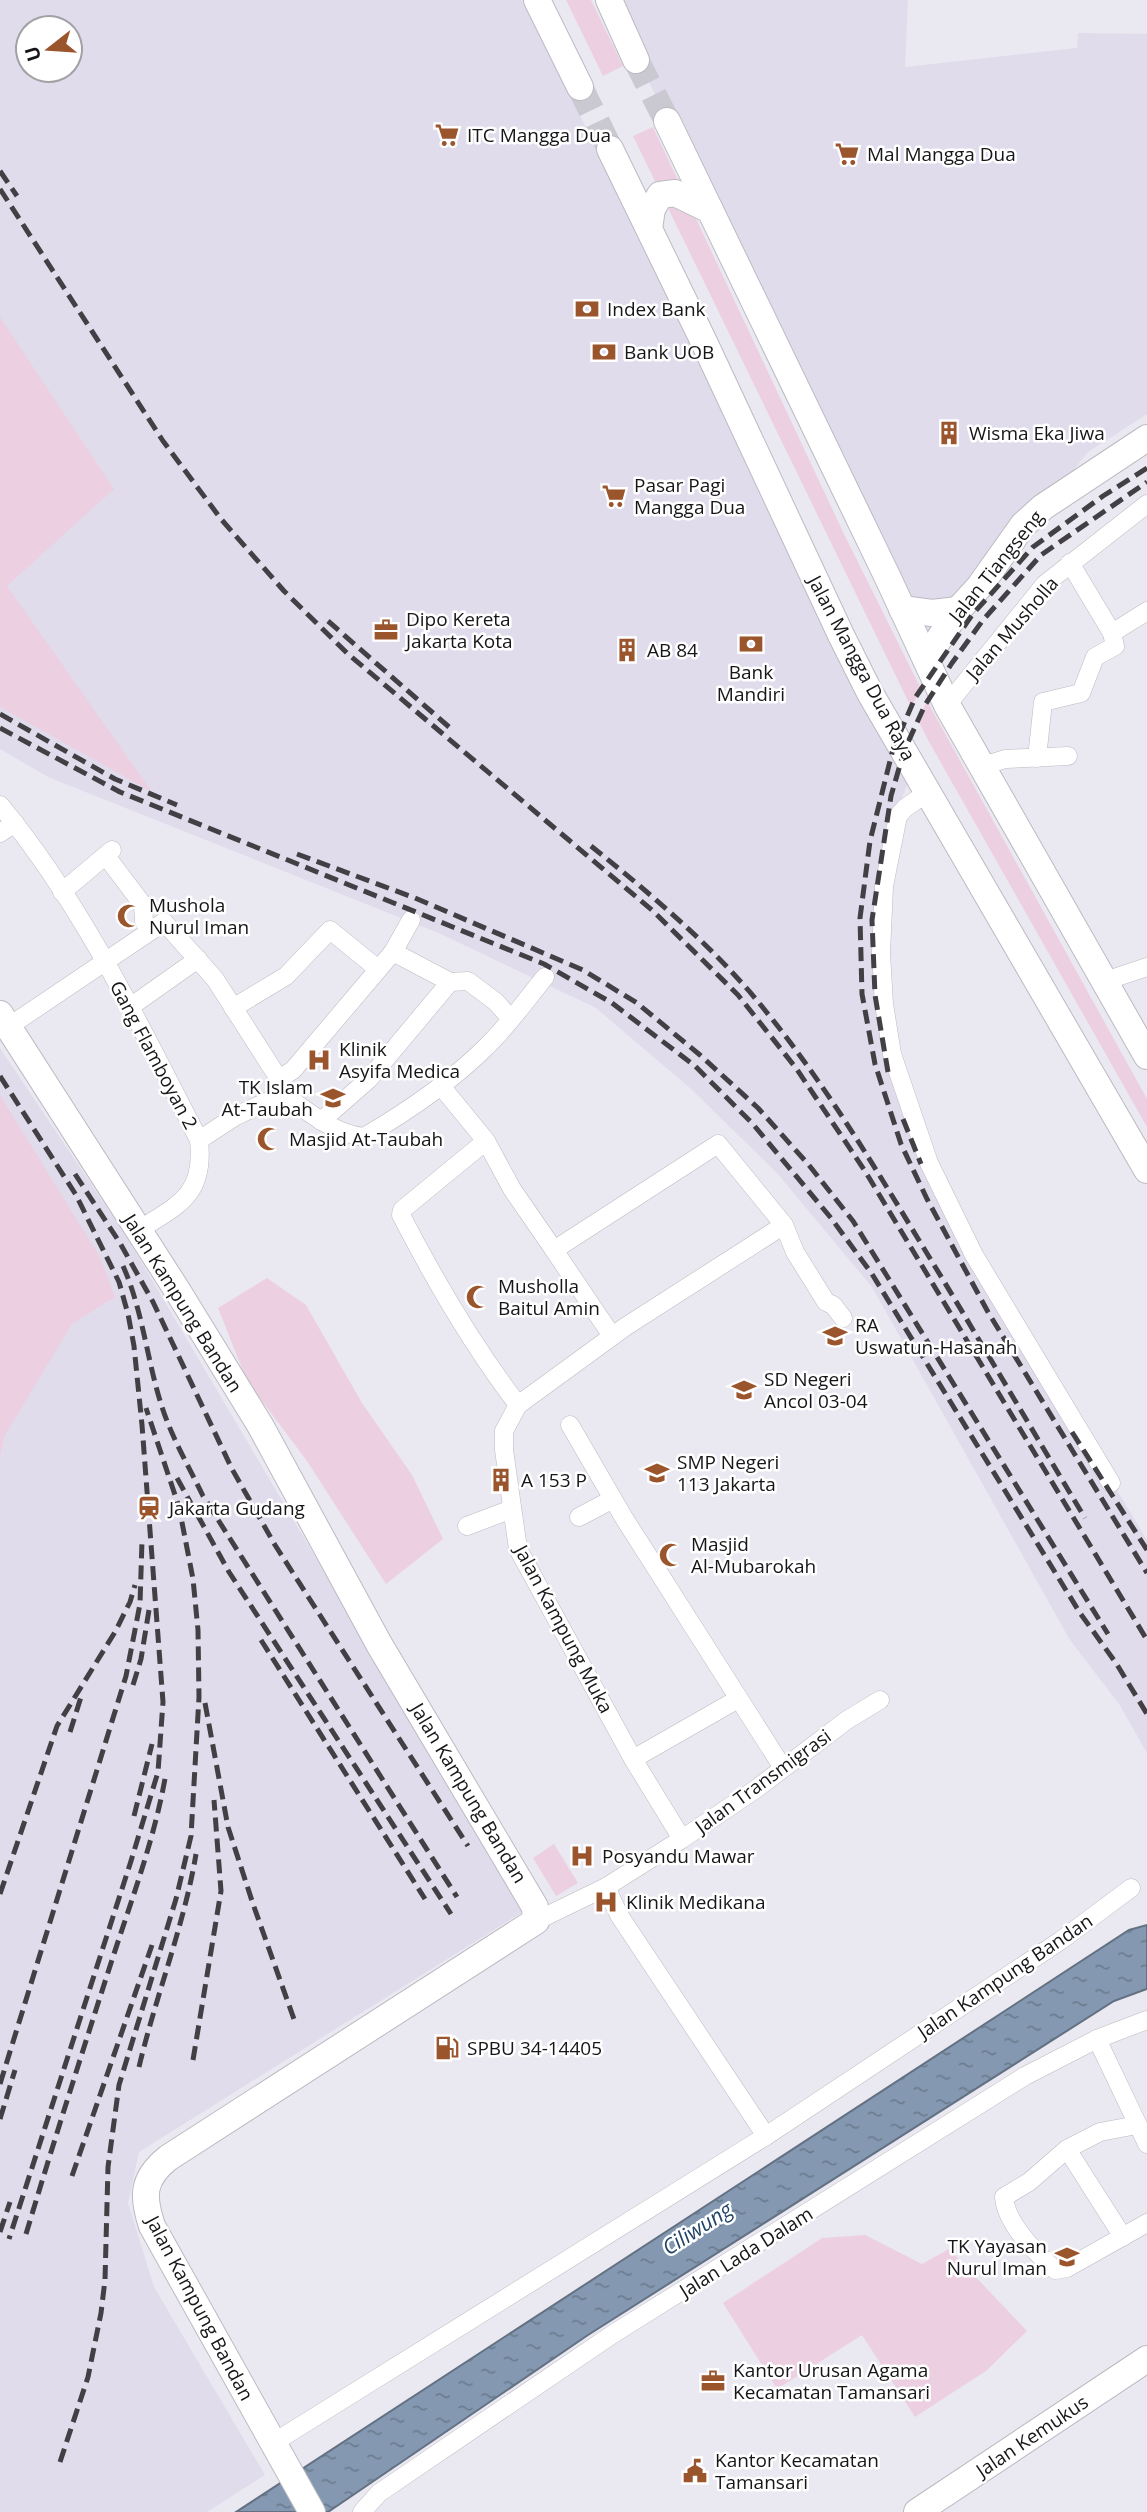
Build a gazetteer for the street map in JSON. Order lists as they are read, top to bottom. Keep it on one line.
{"streets":{"main road":["Jalan Tiangseng","Jalan Mangga Dua Raya","Jalan Kampung Bandan","Jalan Kemukus"],"street":["Jalan Musholla","Gang Flamboyan 2","Jalan Kampung Muka","Jalan Transmigrasi","Jalan Lada Dalam"]},"crossings":[["Gang Flamboyan 2","Jalan Kampung Bandan"],["Jalan Kampung Bandan","Jalan Transmigrasi"],["Jalan Kampung Muka","Jalan Transmigrasi"]],"water":["Ciliwung"],"places":{"supermarket":["ITC Mangga Dua","Mal Mangga Dua","Pasar Pagi Mangga Dua"],"bank":["Index Bank","Bank UOB","Bank Mandiri"],"building":["Wisma Eka Jiwa","AB 84","A 153 P"],"office":["Dipo Kereta Jakarta Kota","Kantor Urusan Agama Kecamatan Tamansari"],"mosque":["Mushola Nurul Iman","Masjid At-Taubah","Musholla Baitul Amin","Masjid Al-Mubarokah"],"hospital":["Klinik Asyifa Medica","Posyandu Mawar","Klinik Medikana"],"school or university":["TK Islam At-Taubah","RA Uswatun-Hasanah","SD Negeri Ancol 03-04","SMP Negeri 113 Jakarta","TK Yayasan Nurul Iman"],"station":["Jakarta Gudang"],"fuel station":["SPBU 34-14405"],"public building":["Kantor Kecamatan Tamansari"]},"north":"left"}
